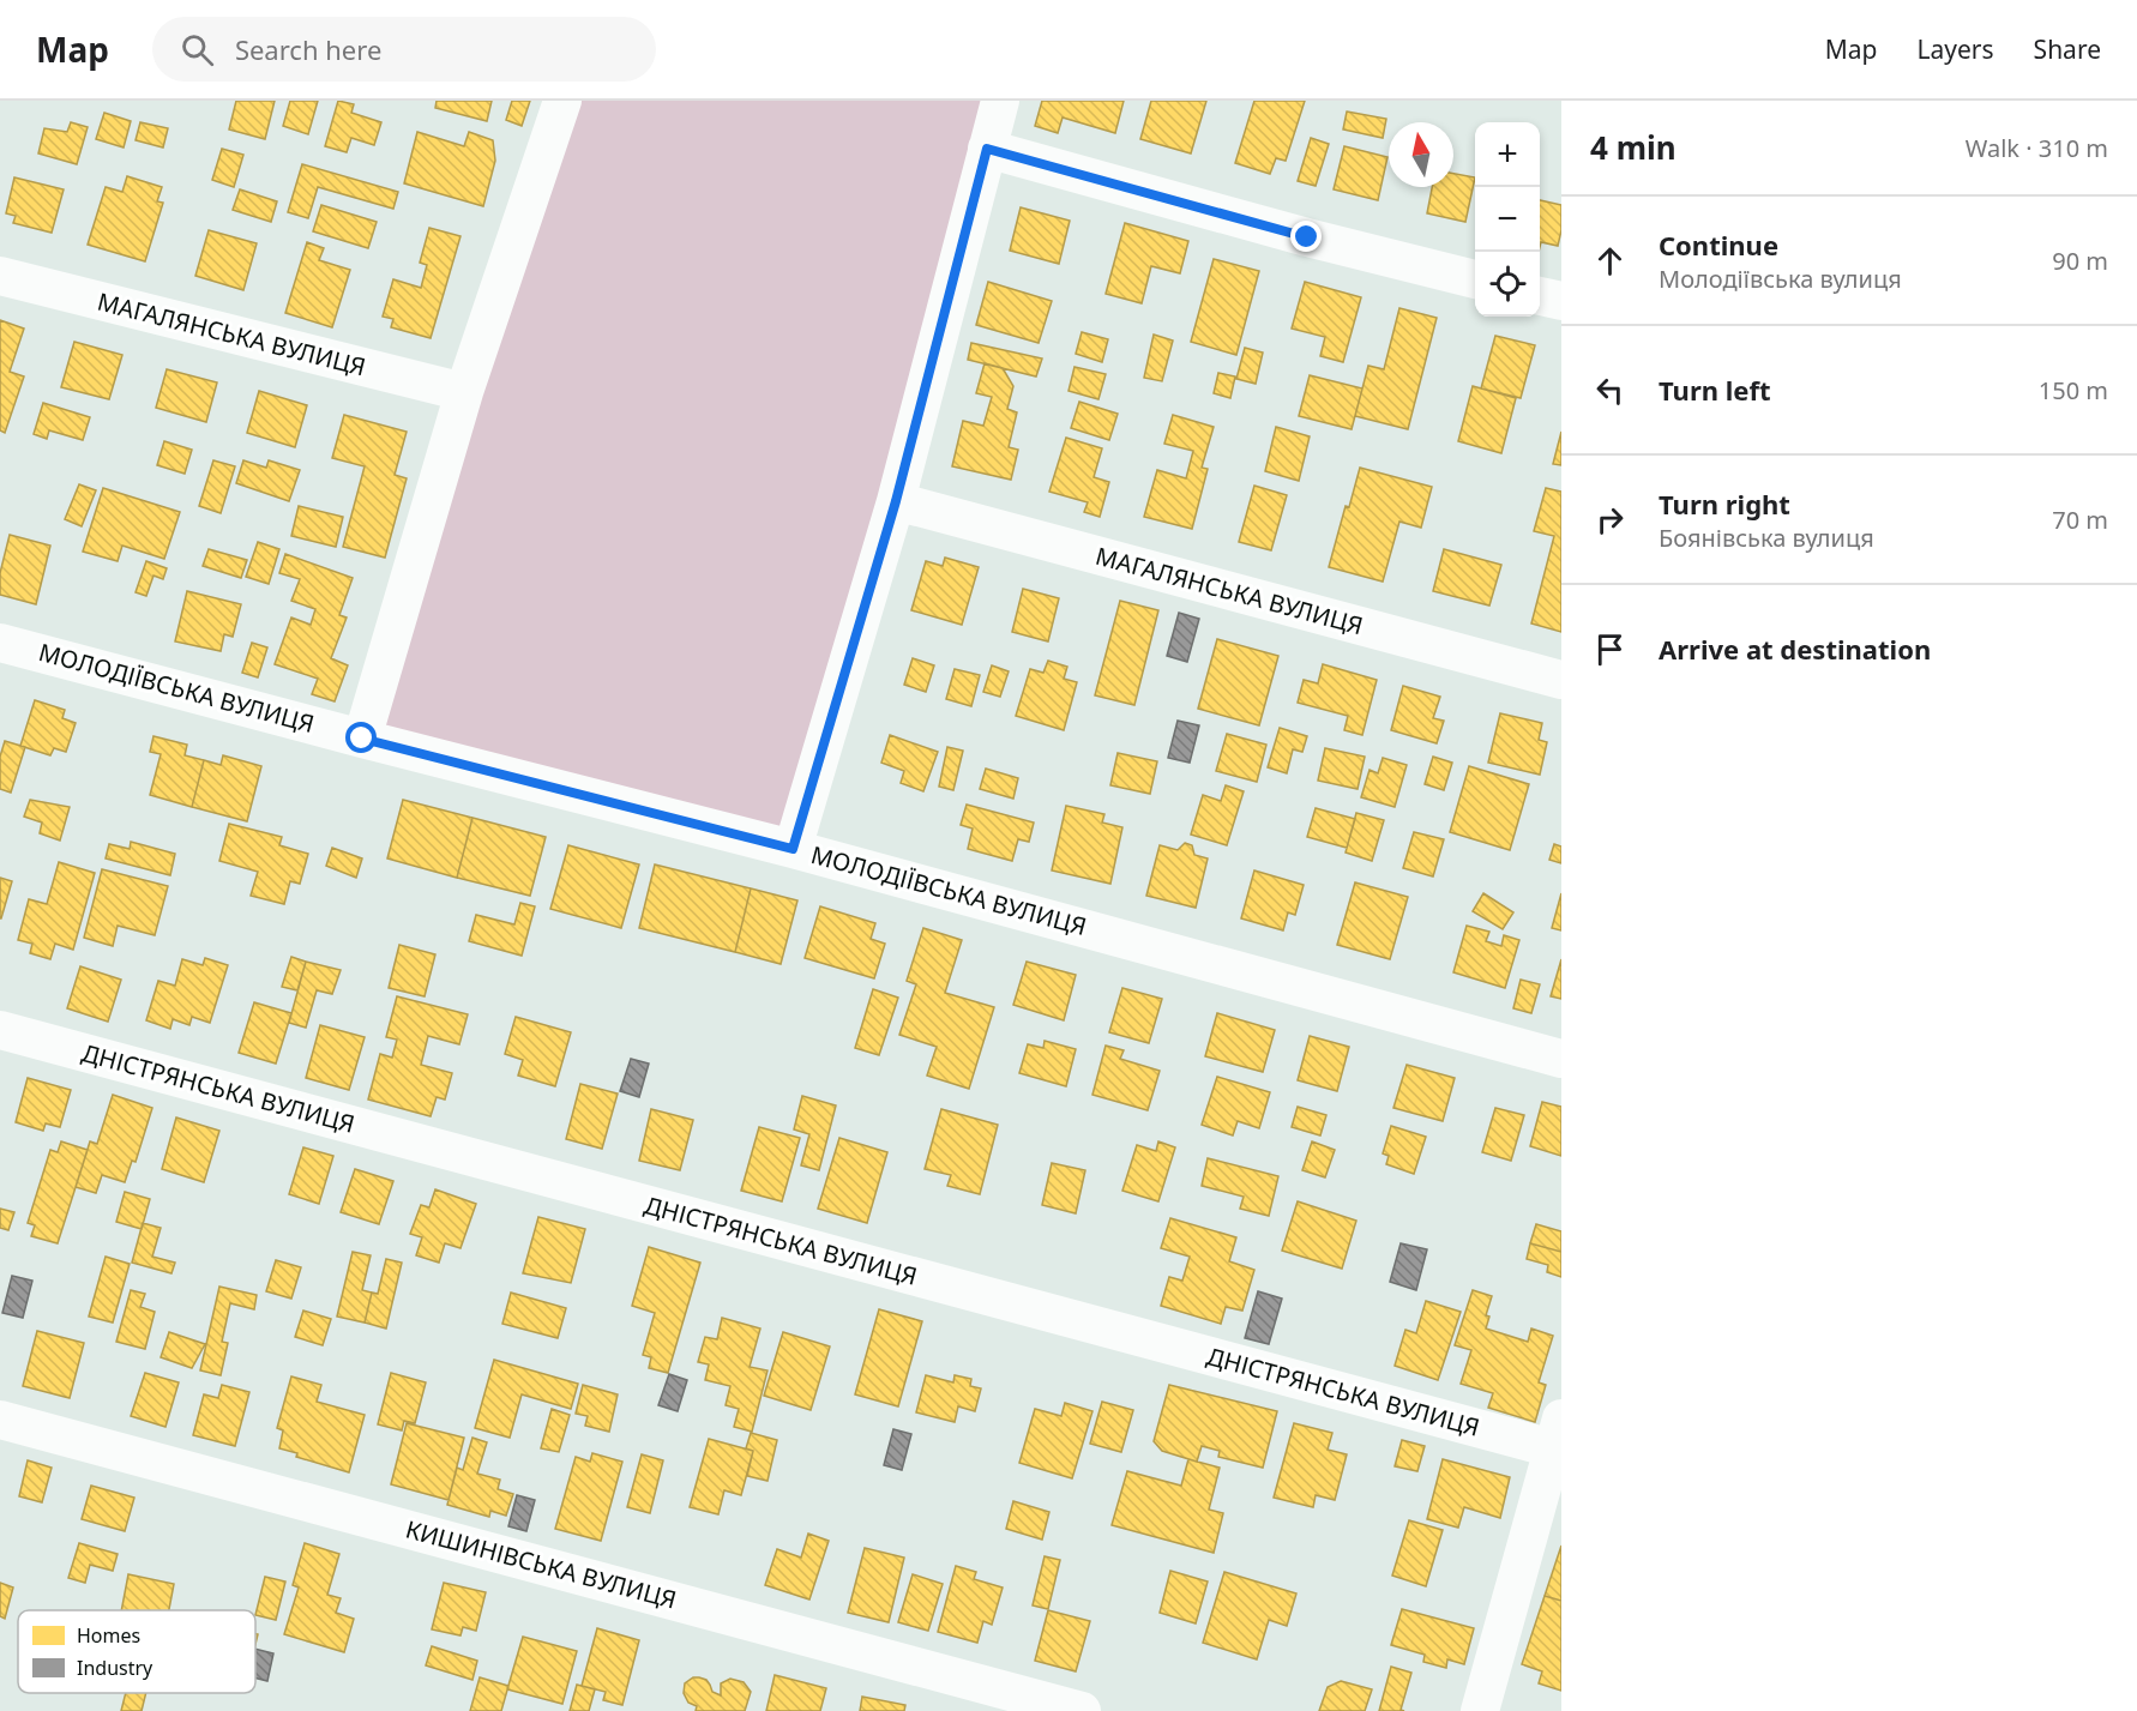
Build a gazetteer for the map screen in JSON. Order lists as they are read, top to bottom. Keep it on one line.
{"streets":{"street":["МАГАЛЯНСЬКА ВУЛИЦЯ","МОЛОДІЇВСЬКА ВУЛИЦЯ","ДНІСТРЯНСЬКА ВУЛИЦЯ","КИШИНІВСЬКА ВУЛИЦЯ"]},"legend":["Homes","Industry"],"north":"top","page":{"header":"Map","search":"Search here","nav":["Map","Layers","Share"],"heading":["4 min","Walk · 310 m"],"map_buttons":["+","−"],"list":[["Continue","Молодіївська вулиця","90 m"],["Turn left","150 m"],["Turn right","Боянівська вулиця","70 m"],"Arrive at destination"]}}
